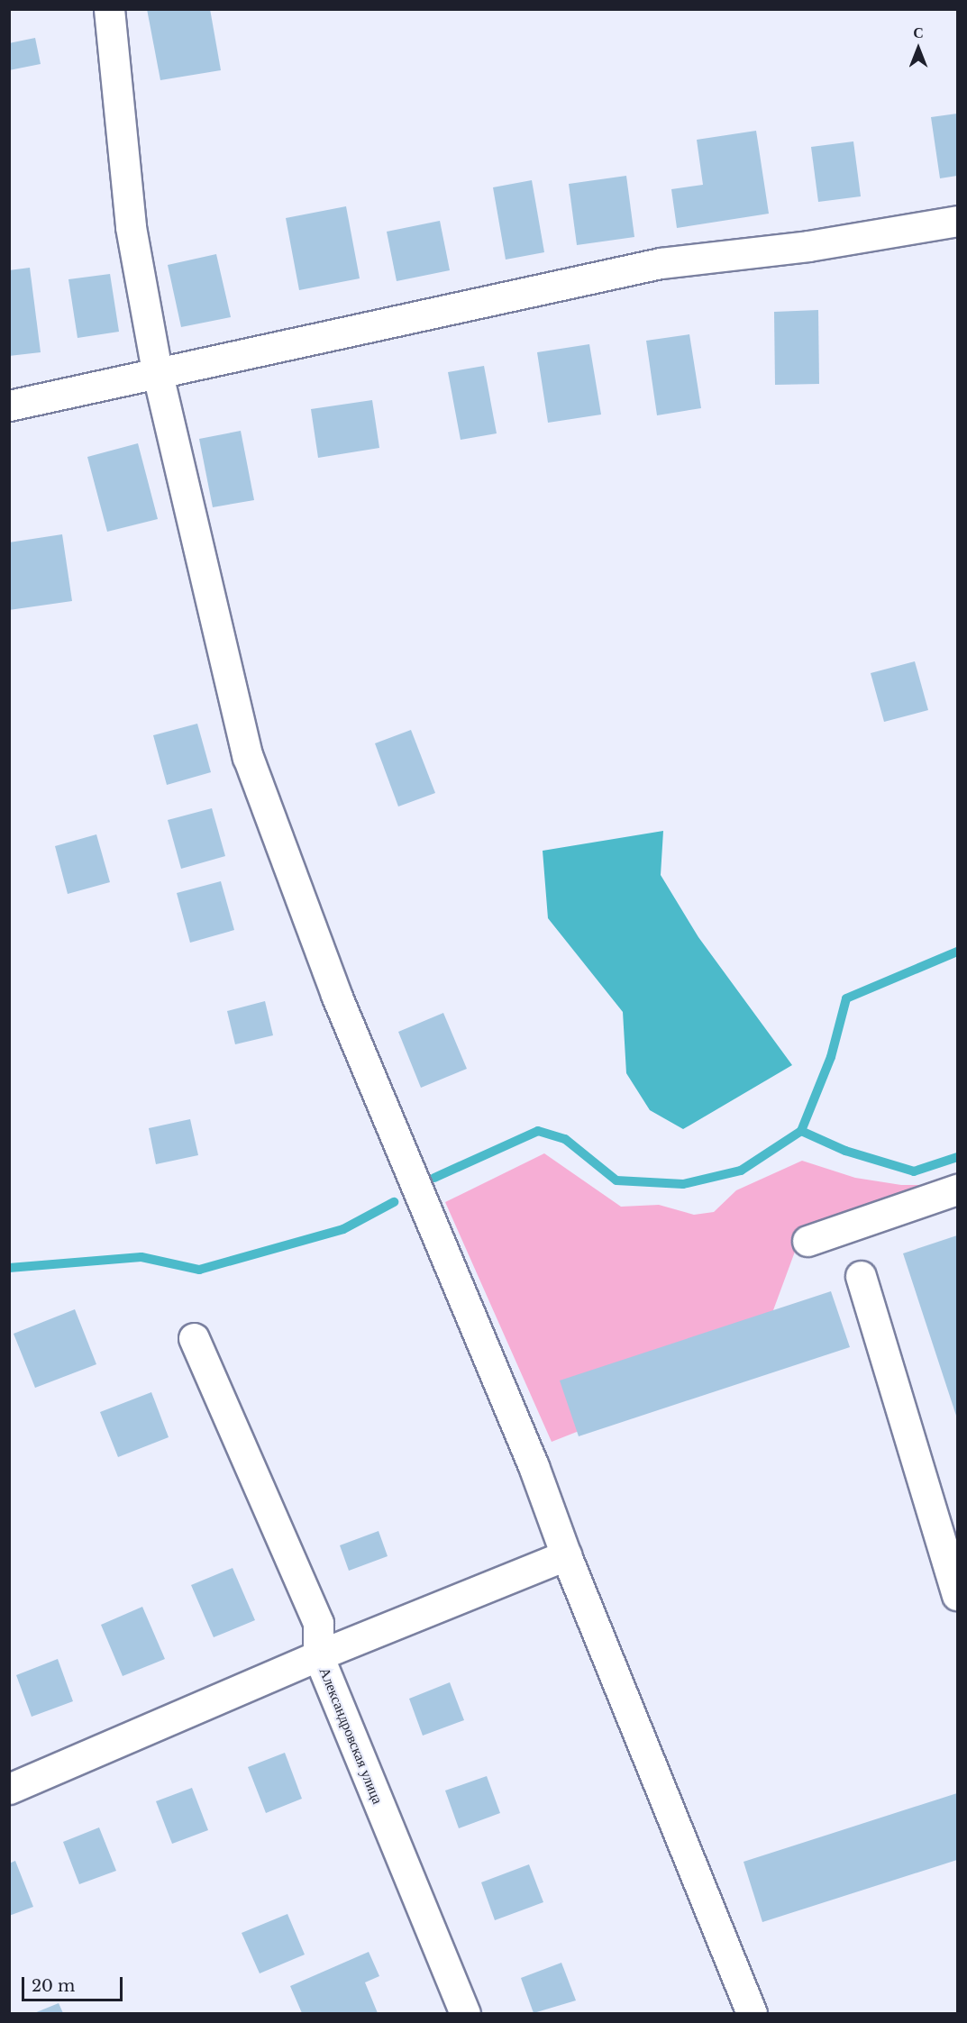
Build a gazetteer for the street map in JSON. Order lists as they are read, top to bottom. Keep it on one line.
{"streets":{"street":["Александровская улица"]},"scale_bar":"20 m","north":"top"}
